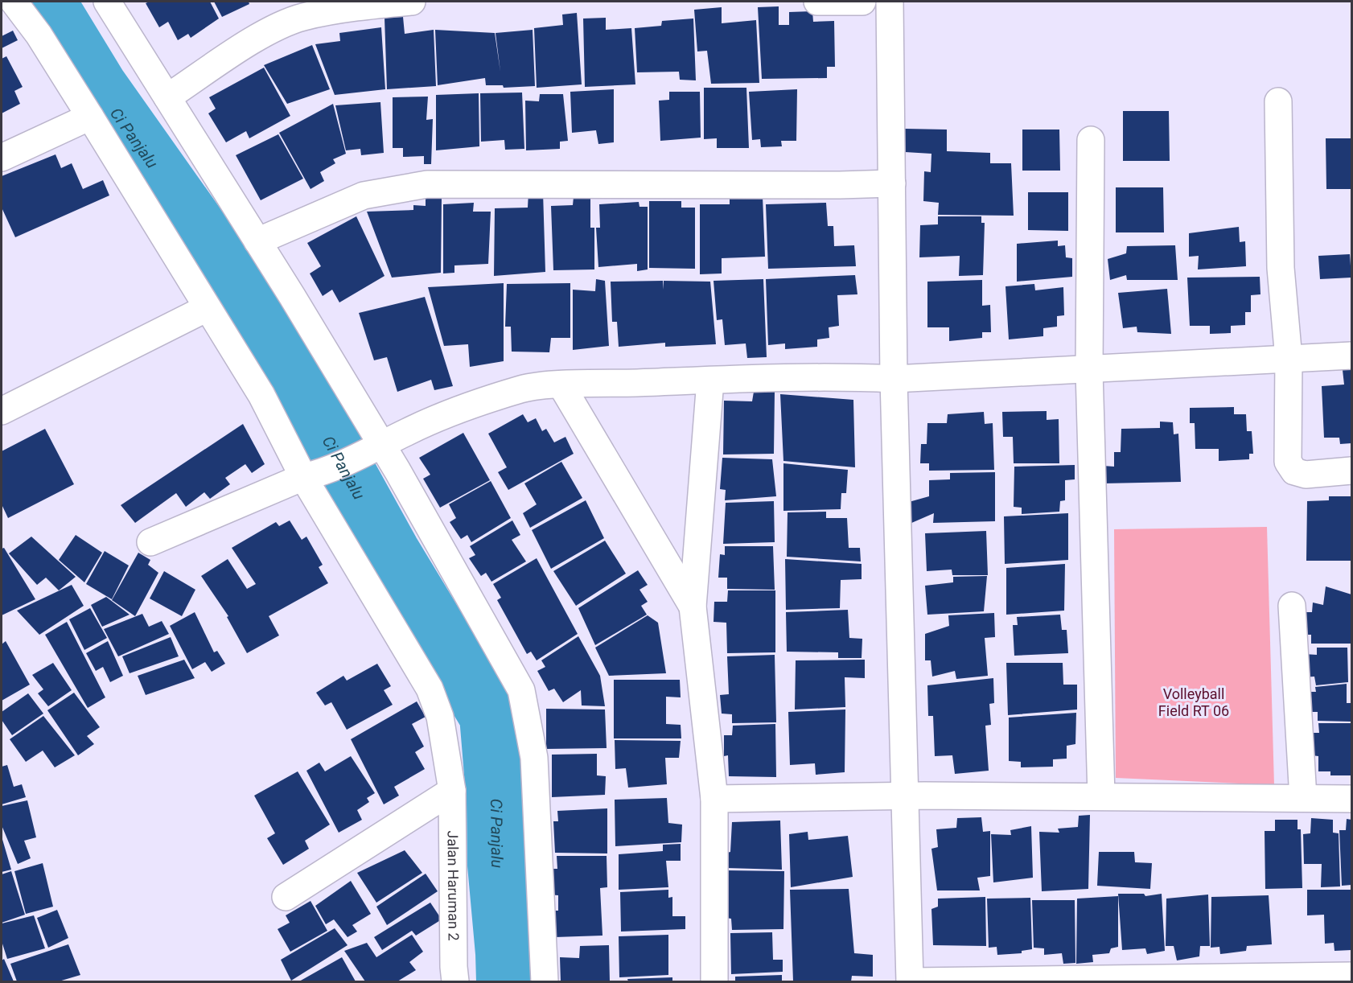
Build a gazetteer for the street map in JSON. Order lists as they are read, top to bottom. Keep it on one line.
{"streets":{"street":["Jalan Haruman 2"]},"water":["Ci Panjalu"],"parks":["Volleyball Field RT 06"]}
